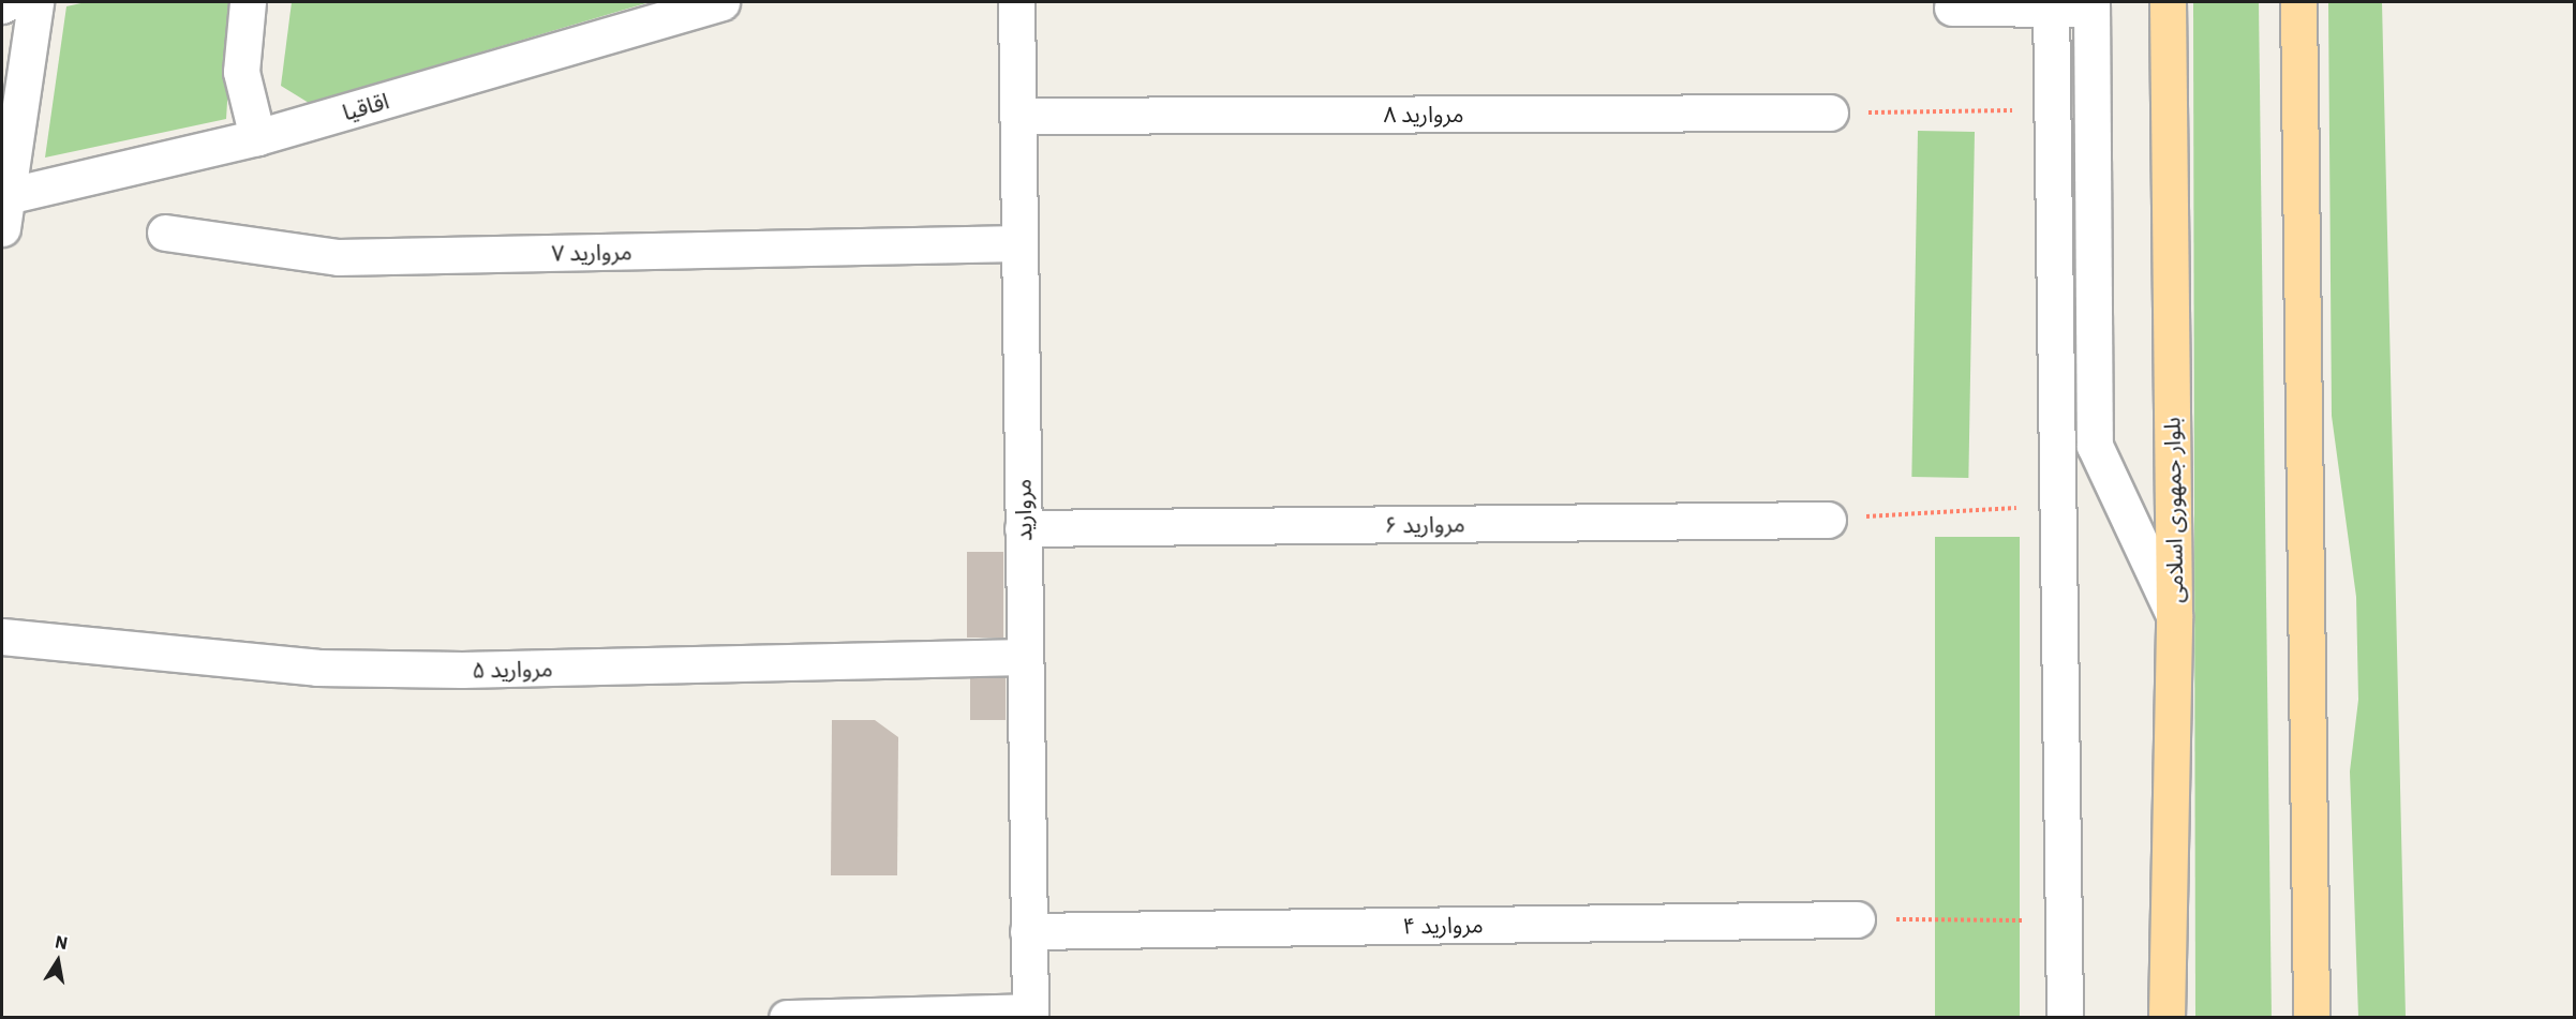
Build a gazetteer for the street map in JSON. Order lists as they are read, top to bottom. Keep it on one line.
{"streets":{"main road":["بلوار جمهوری اسلامی"],"street":["اقاقیا","مروارید ۸","مروارید ۷","مروارید","مروارید ۶","مروارید ۵","مروارید ۴"]},"crossings":[["مروارید ۸","مروارید"],["مروارید ۷","مروارید"],["مروارید","مروارید ۶"],["مروارید","مروارید ۵"],["مروارید","مروارید ۴"]],"north":"top"}
